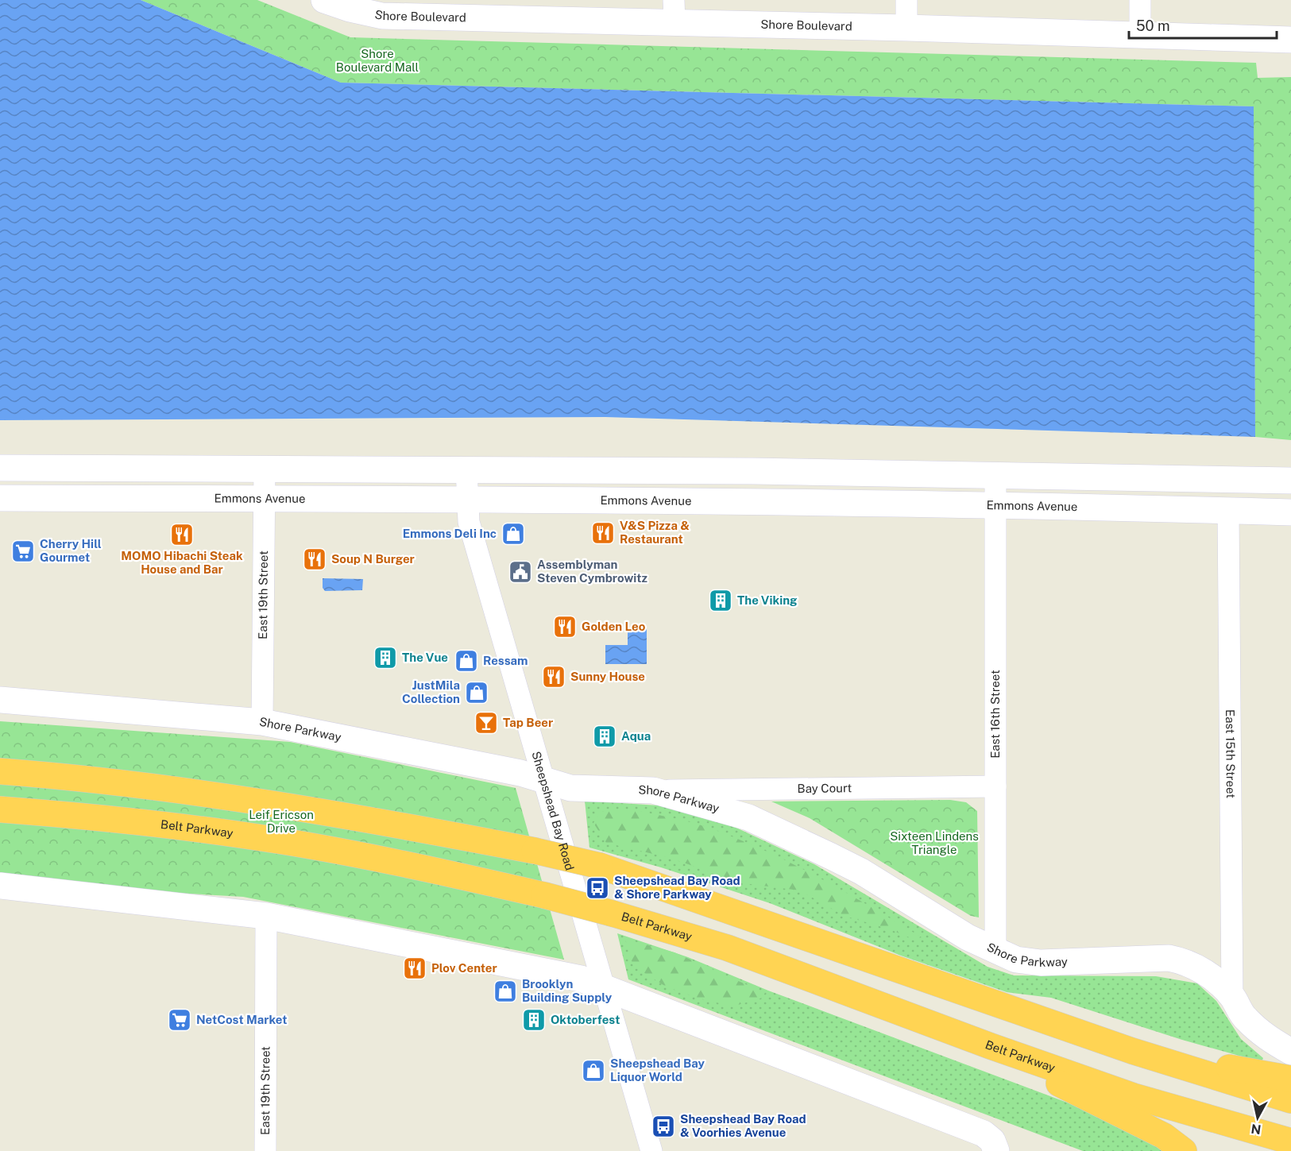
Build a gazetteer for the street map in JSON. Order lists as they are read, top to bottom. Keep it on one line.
{"streets":{"highway":["Belt Parkway"],"main road":["Shore Boulevard","Emmons Avenue","Shore Parkway"],"street":["East 19th Street","East 16th Street","East 15th Street","Bay Court","Sheepshead Bay Road"]},"crossings":[["Emmons Avenue","East 19th Street"],["Emmons Avenue","East 16th Street"],["Emmons Avenue","East 15th Street"],["Emmons Avenue","Sheepshead Bay Road"],["East 19th Street","Shore Parkway"],["East 16th Street","Shore Parkway"],["East 16th Street","Bay Court"],["Shore Parkway","East 15th Street"],["Shore Parkway","Bay Court"],["Shore Parkway","Sheepshead Bay Road"]],"parks":["Shore Boulevard Mall","Leif Ericson Drive","Sixteen Lindens Triangle"],"places":{"restaurant":["V&S Pizza & Restaurant","MOMO Hibachi Steak House and Bar","Soup N Burger","Golden Leo","Sunny House","Plov Center"],"shop":["Emmons Deli Inc","Ressam","JustMila Collection","Brooklyn Building Supply","Sheepshead Bay Liquor World"],"supermarket":["Cherry Hill Gourmet","NetCost Market"],"public building":["Assemblyman Steven Cymbrowitz"],"building":["The Viking","The Vue","Aqua","Oktoberfest"],"bar":["Tap Beer"],"bus stop":["Sheepshead Bay Road & Shore Parkway","Sheepshead Bay Road & Voorhies Avenue"]},"scale_bar":"50 m","north":"bottom"}
